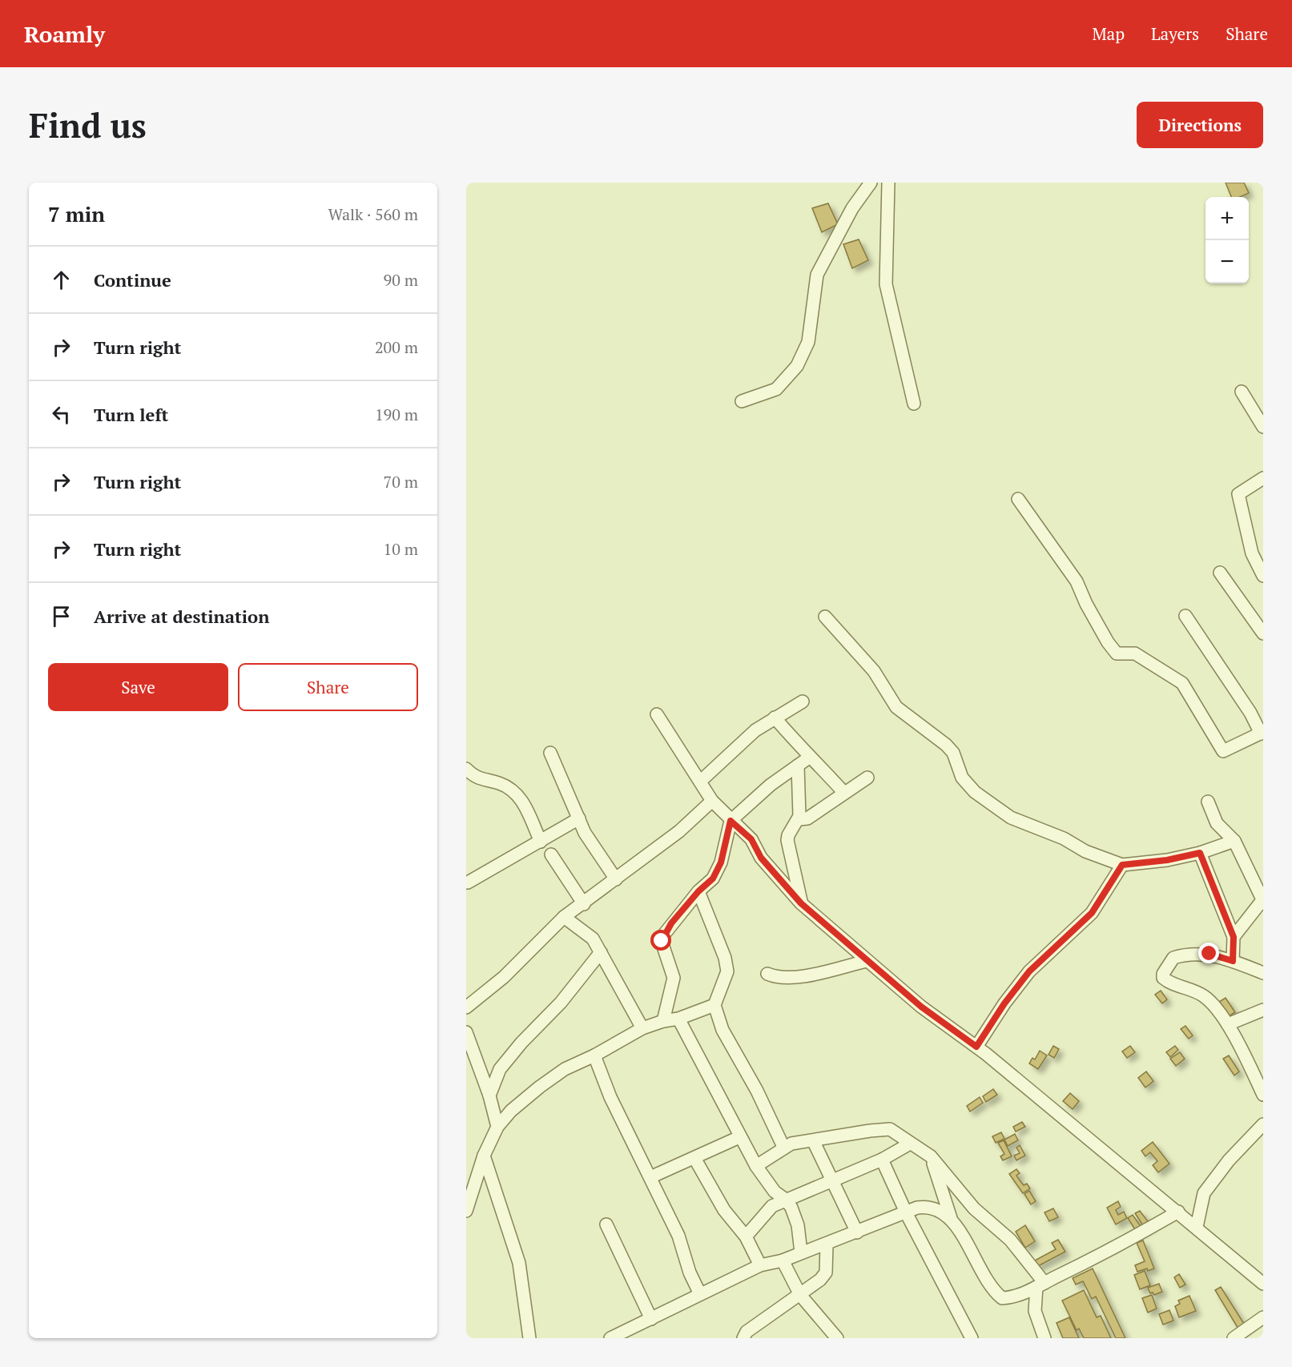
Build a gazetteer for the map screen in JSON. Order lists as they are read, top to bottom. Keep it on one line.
{"page":{"header":"Roamly","nav":["Map","Layers","Share"],"buttons":["Directions",["Save","Share"]],"title":"Find us","heading":["7 min","Walk · 560 m"],"map_buttons":["+","−"],"list":[["Continue","90 m"],["Turn right","200 m"],["Turn left","190 m"],["Turn right","70 m"],["Turn right","10 m"],"Arrive at destination"]}}
